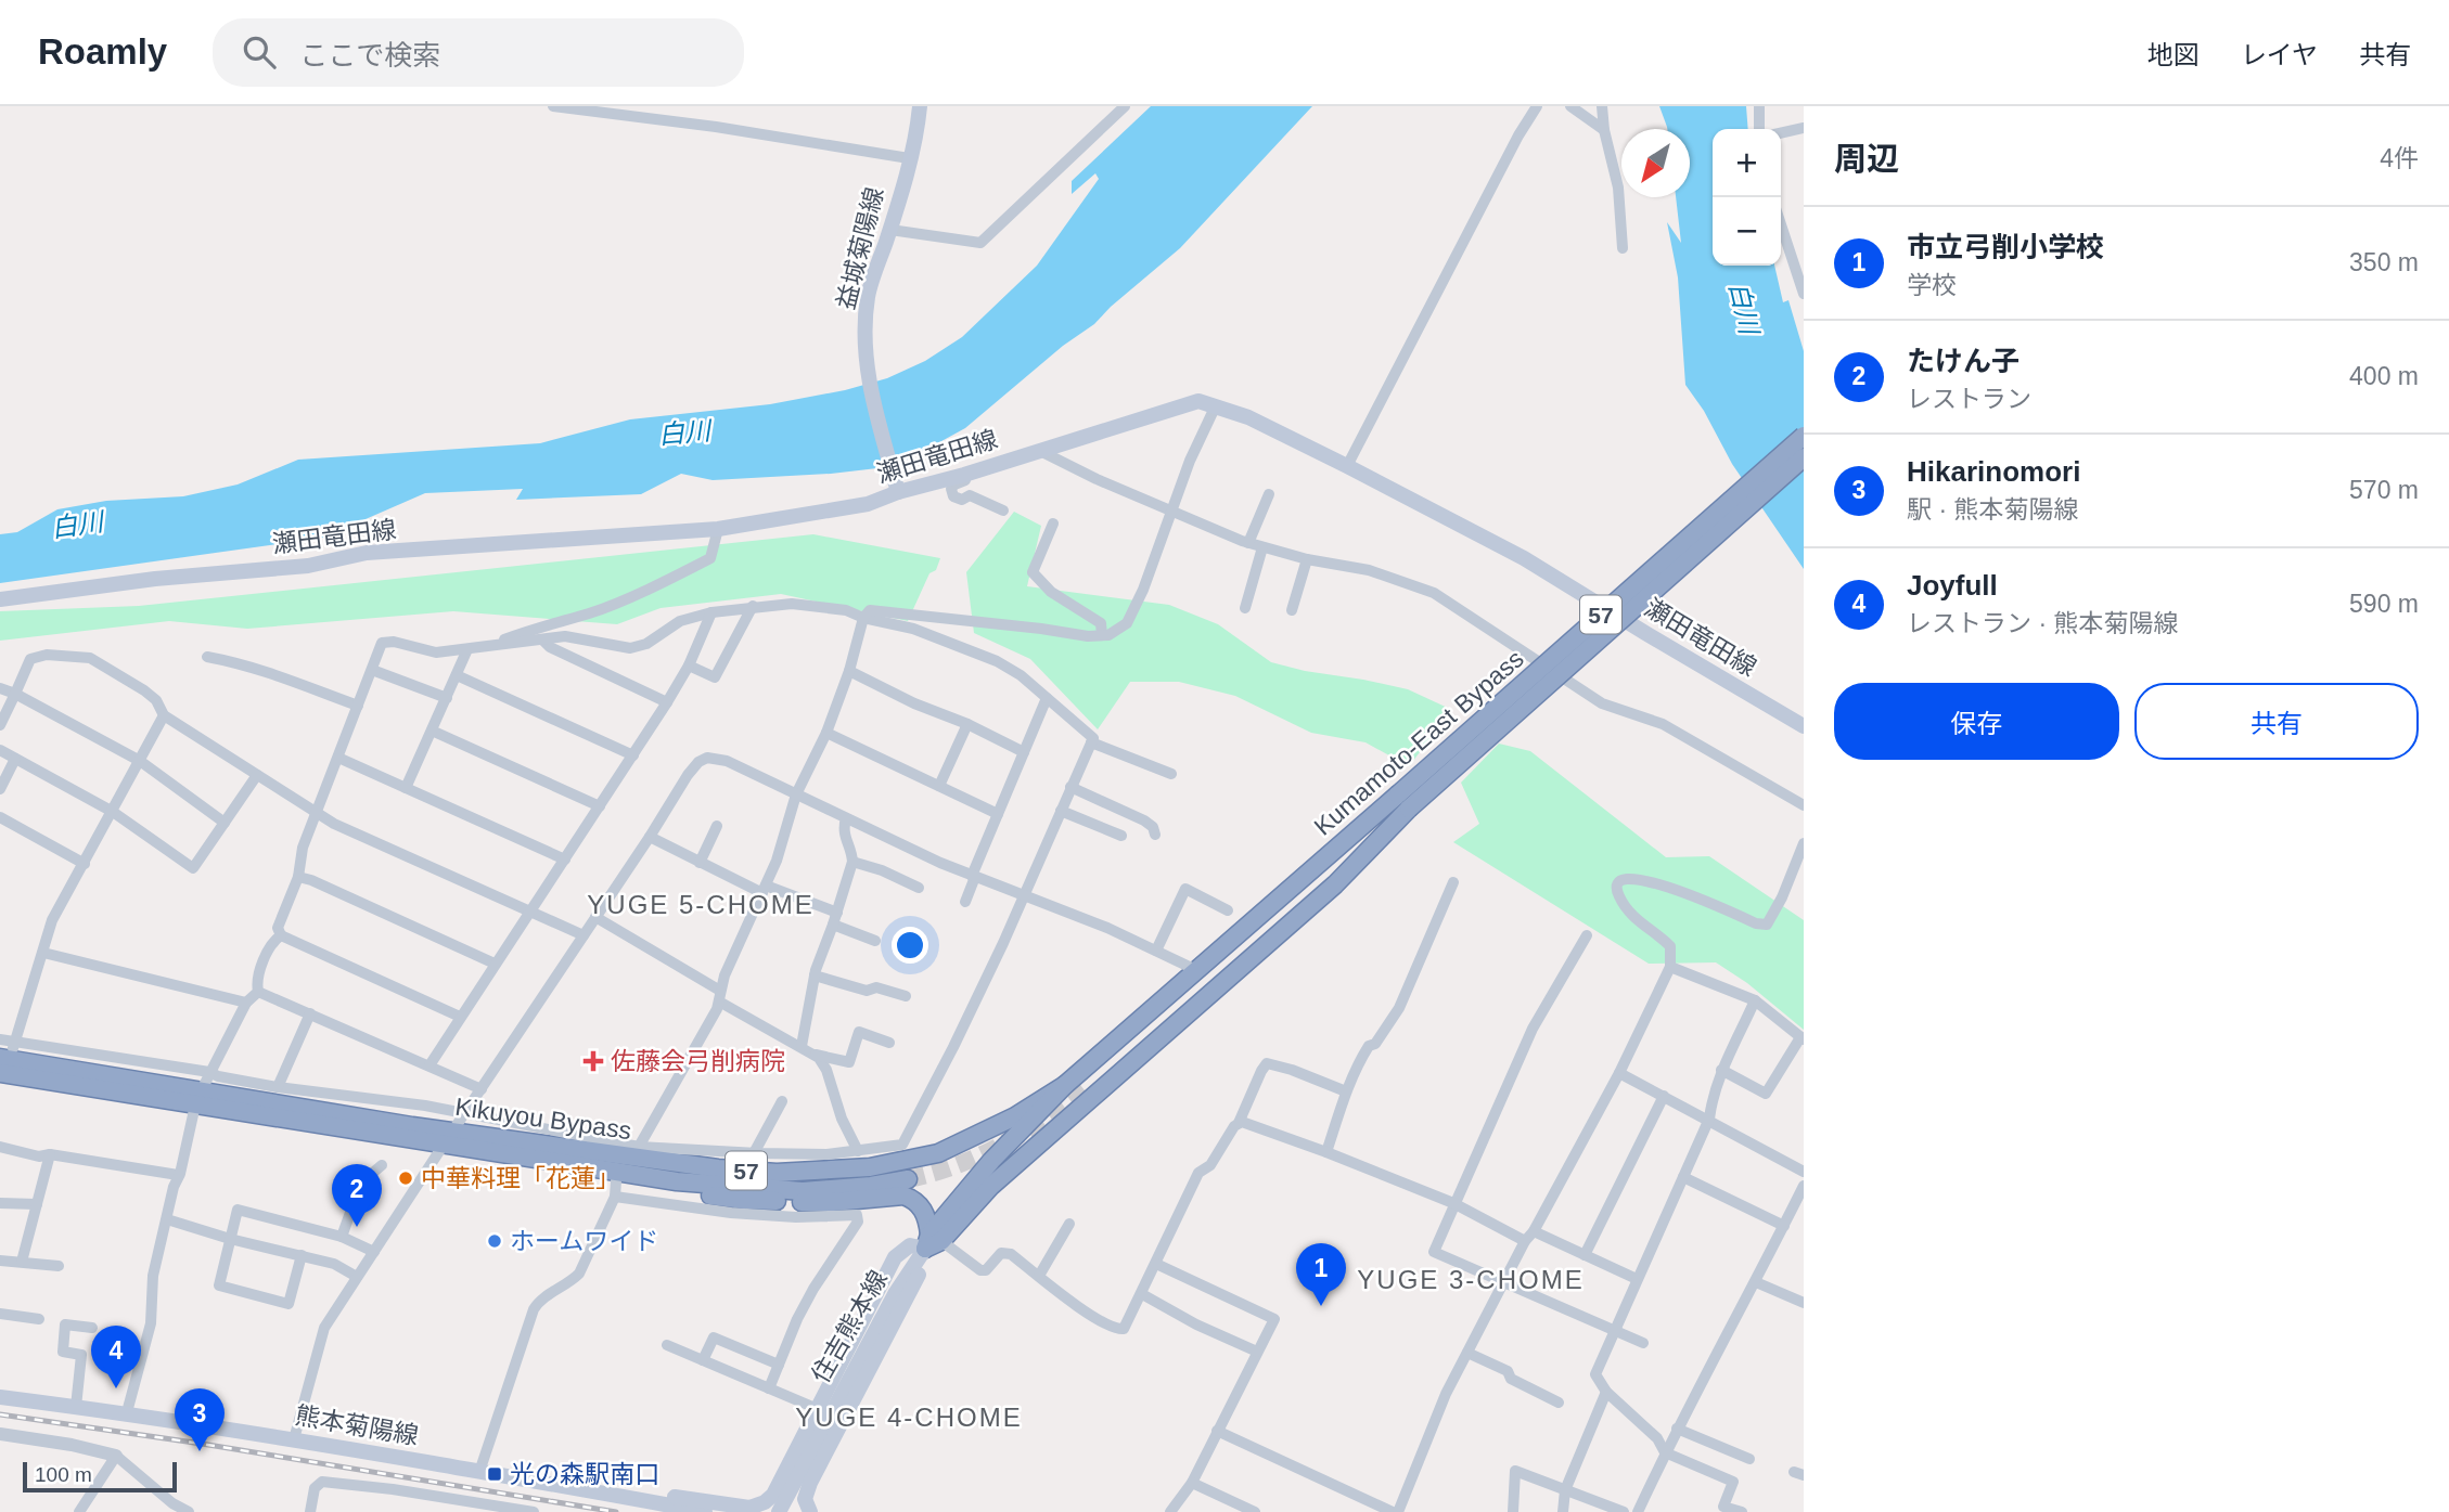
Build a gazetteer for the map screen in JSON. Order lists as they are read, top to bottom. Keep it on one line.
{"streets":{"highway":["57","Kumamoto-East Bypass","Kikuyou Bypass"],"main road":["益城菊陽線","瀬田竜田線","住吉熊本線","熊本菊陽線"]},"crossings":[["益城菊陽線","瀬田竜田線"],["Kumamoto-East Bypass","Kikuyou Bypass"]],"districts":["YUGE 5-CHOME","YUGE 3-CHOME","YUGE 4-CHOME"],"water":["白川"],"places":{"health":["佐藤会弓削病院"],"other":["中華料理「花蓮」","ホームワイド"],"transit":["光の森駅南口"]},"scale_bar":"100 m","north":"bottom left","page":{"header":"Roamly","search":"ここで検索","nav":["地図","レイヤ","共有"],"heading":["周辺","4件"],"map_buttons":["+","−"],"list":[{"mark":"1","name":"市立弓削小学校","note":"学校","value":"350 m"},{"mark":"2","name":"たけん子","note":"レストラン","value":"400 m"},{"mark":"3","name":"Hikarinomori","note":"駅 · 熊本菊陽線","value":"570 m"},{"mark":"4","name":"Joyfull","note":"レストラン · 熊本菊陽線","value":"590 m"}],"buttons":["保存","共有"],"pins":["2","1","4","3"],"scale":"100 m"}}
